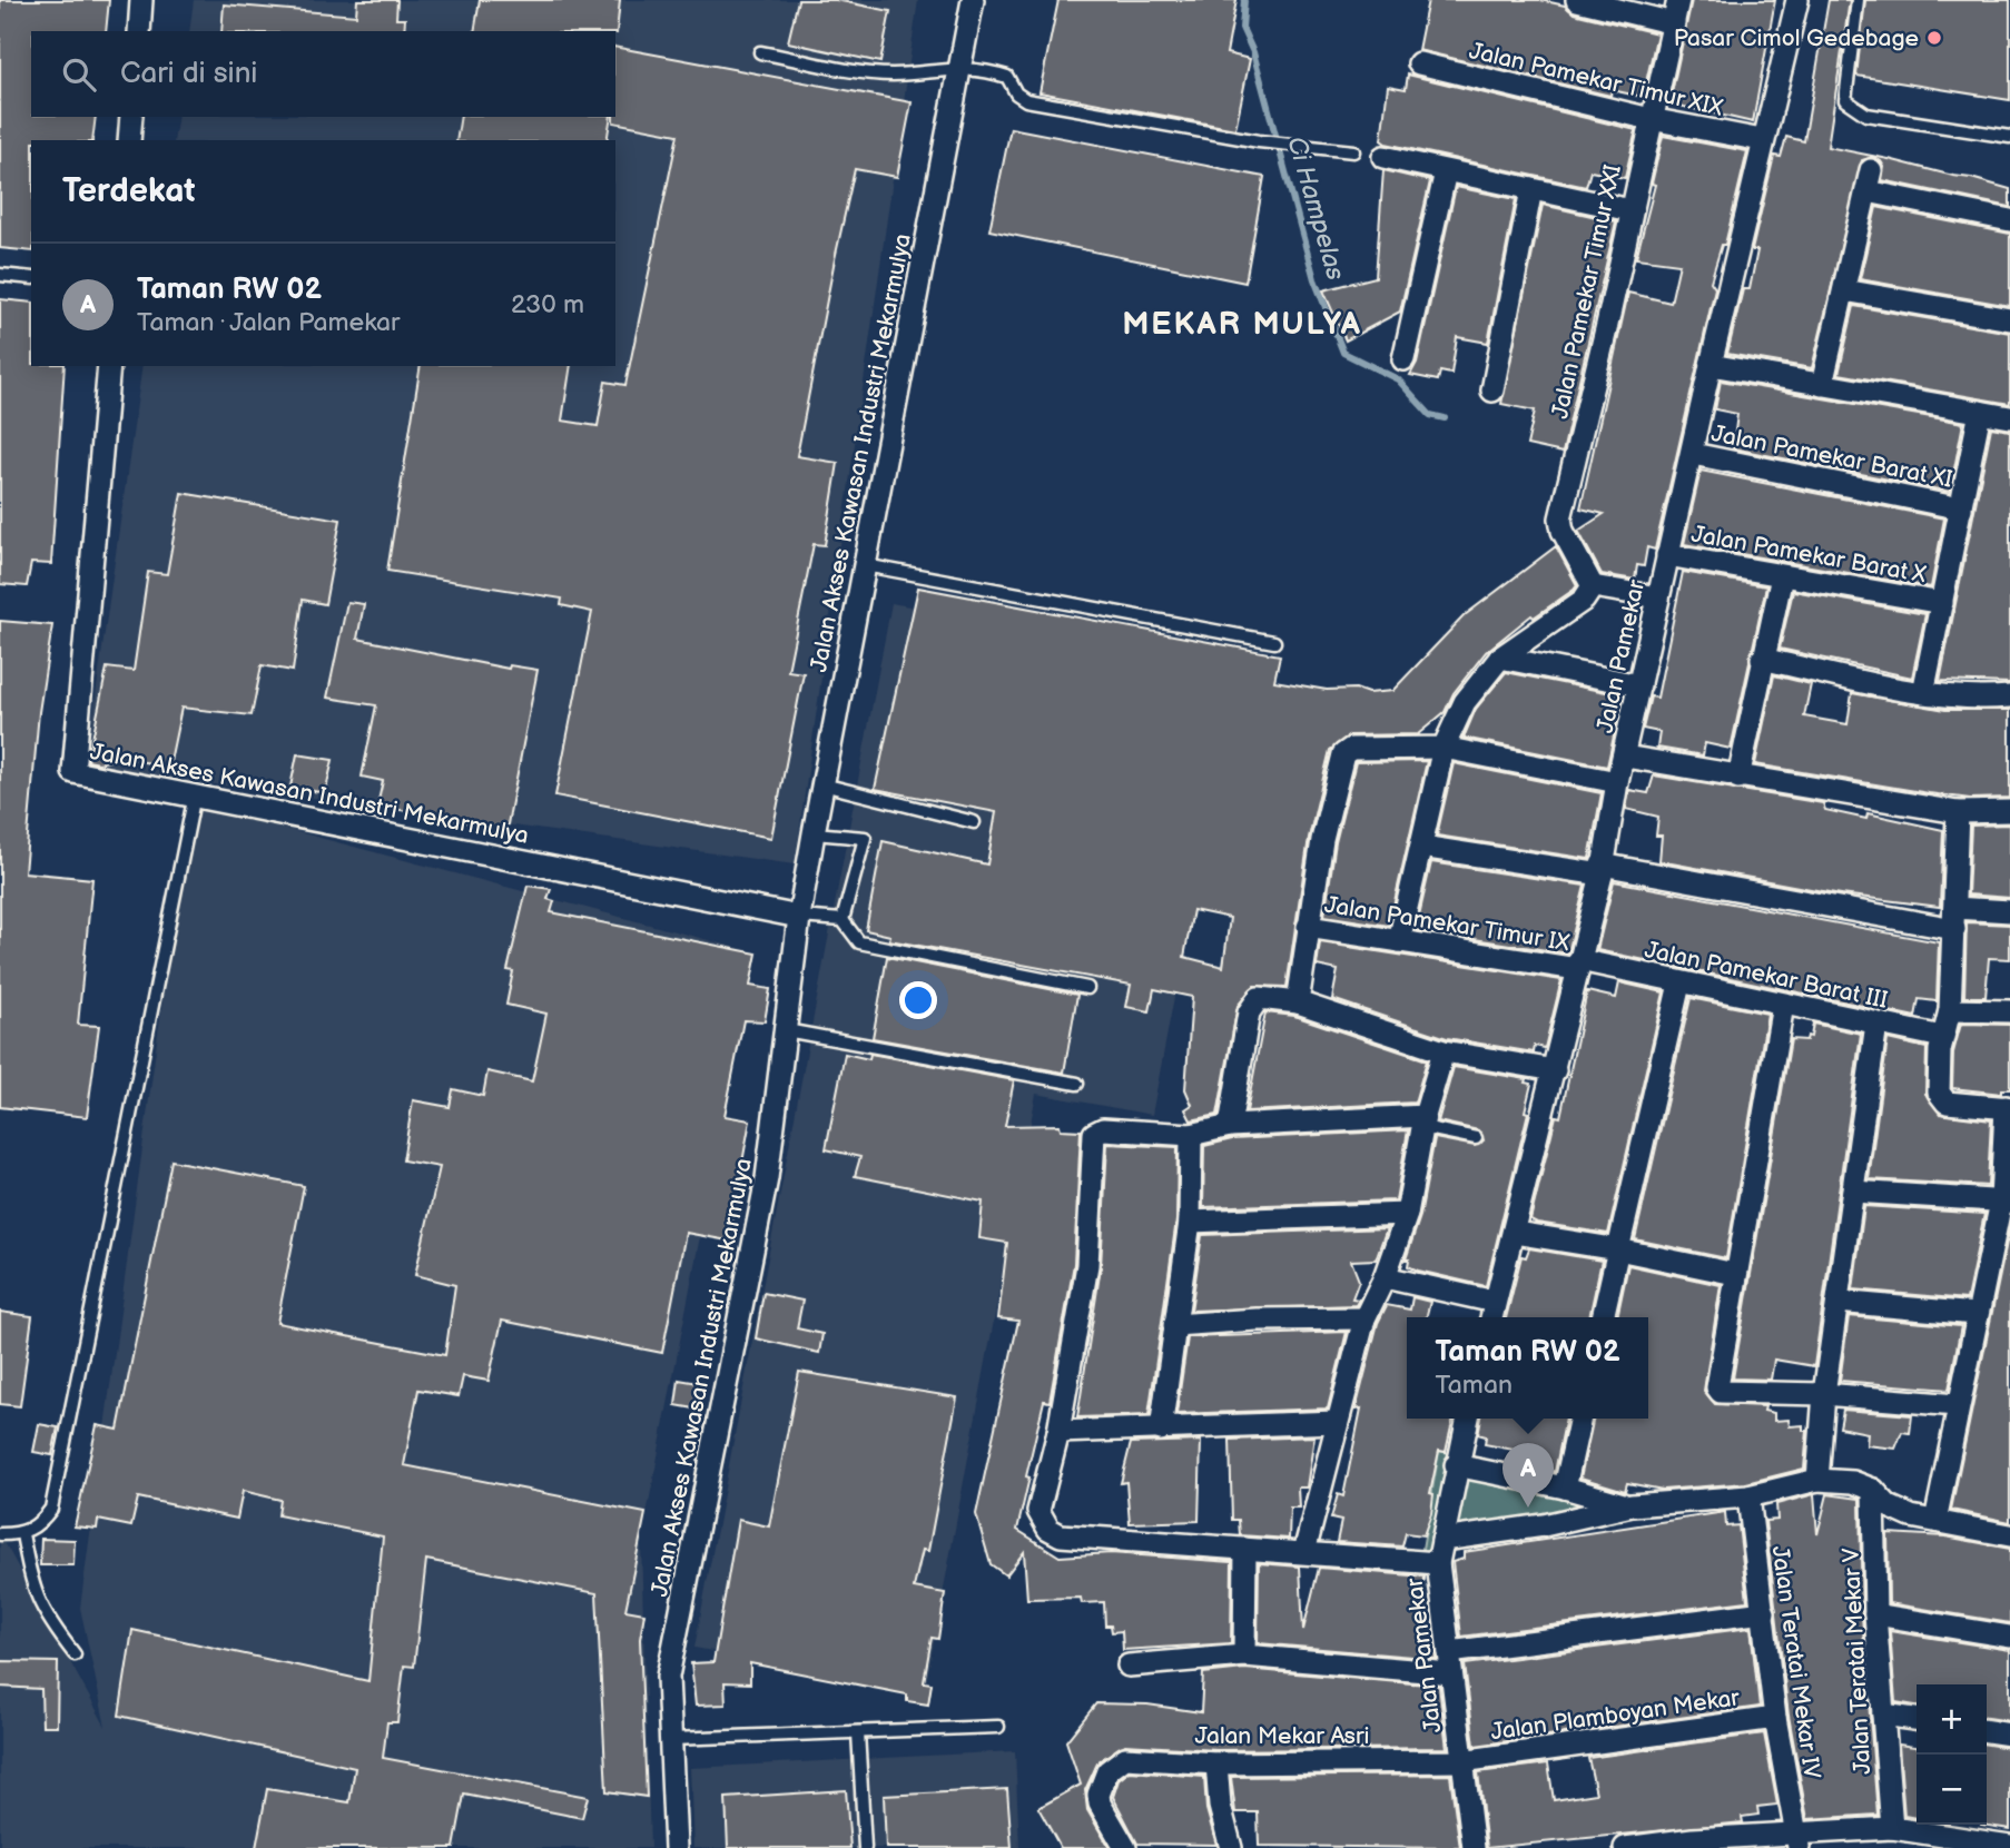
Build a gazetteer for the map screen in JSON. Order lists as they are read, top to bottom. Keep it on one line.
{"streets":{"street":["Jalan Pamekar Timur XIX","Jalan Pamekar Timur XXI","Jalan Akses Kawasan Industri Mekarmulya","Jalan Pamekar Barat XI","Jalan Pamekar Barat X","Jalan Pamekar","Jalan Pamekar Timur IX","Jalan Pamekar Barat III","Jalan Teratai Mekar V","Jalan Teratai Mekar IV","Jalan Plamboyan Mekar","Jalan Mekar Asri"]},"crossings":[["Jalan Pamekar Timur XIX","Jalan Pamekar Timur XXI"],["Jalan Pamekar Timur XIX","Jalan Pamekar"],["Jalan Pamekar Barat XI","Jalan Pamekar"],["Jalan Pamekar Barat X","Jalan Pamekar"],["Jalan Pamekar","Jalan Pamekar Timur IX"],["Jalan Pamekar","Jalan Pamekar Barat III"],["Jalan Pamekar","Jalan Plamboyan Mekar"],["Jalan Pamekar","Jalan Mekar Asri"],["Jalan Pamekar Timur IX","Jalan Pamekar Barat III"],["Jalan Teratai Mekar IV","Jalan Plamboyan Mekar"],["Jalan Plamboyan Mekar","Jalan Mekar Asri"]],"districts":["MEKAR MULYA"],"water":["Ci Hampelas"],"places":["Pasar Cimol Gedebage"],"page":{"search":"Cari di sini","heading":"Terdekat","list":[{"mark":"A","name":"Taman RW 02","note":"Taman · Jalan Pamekar","value":"230 m"}],"popup":["Taman RW 02","Taman"],"pins":"A","map_buttons":["+","−"]}}
